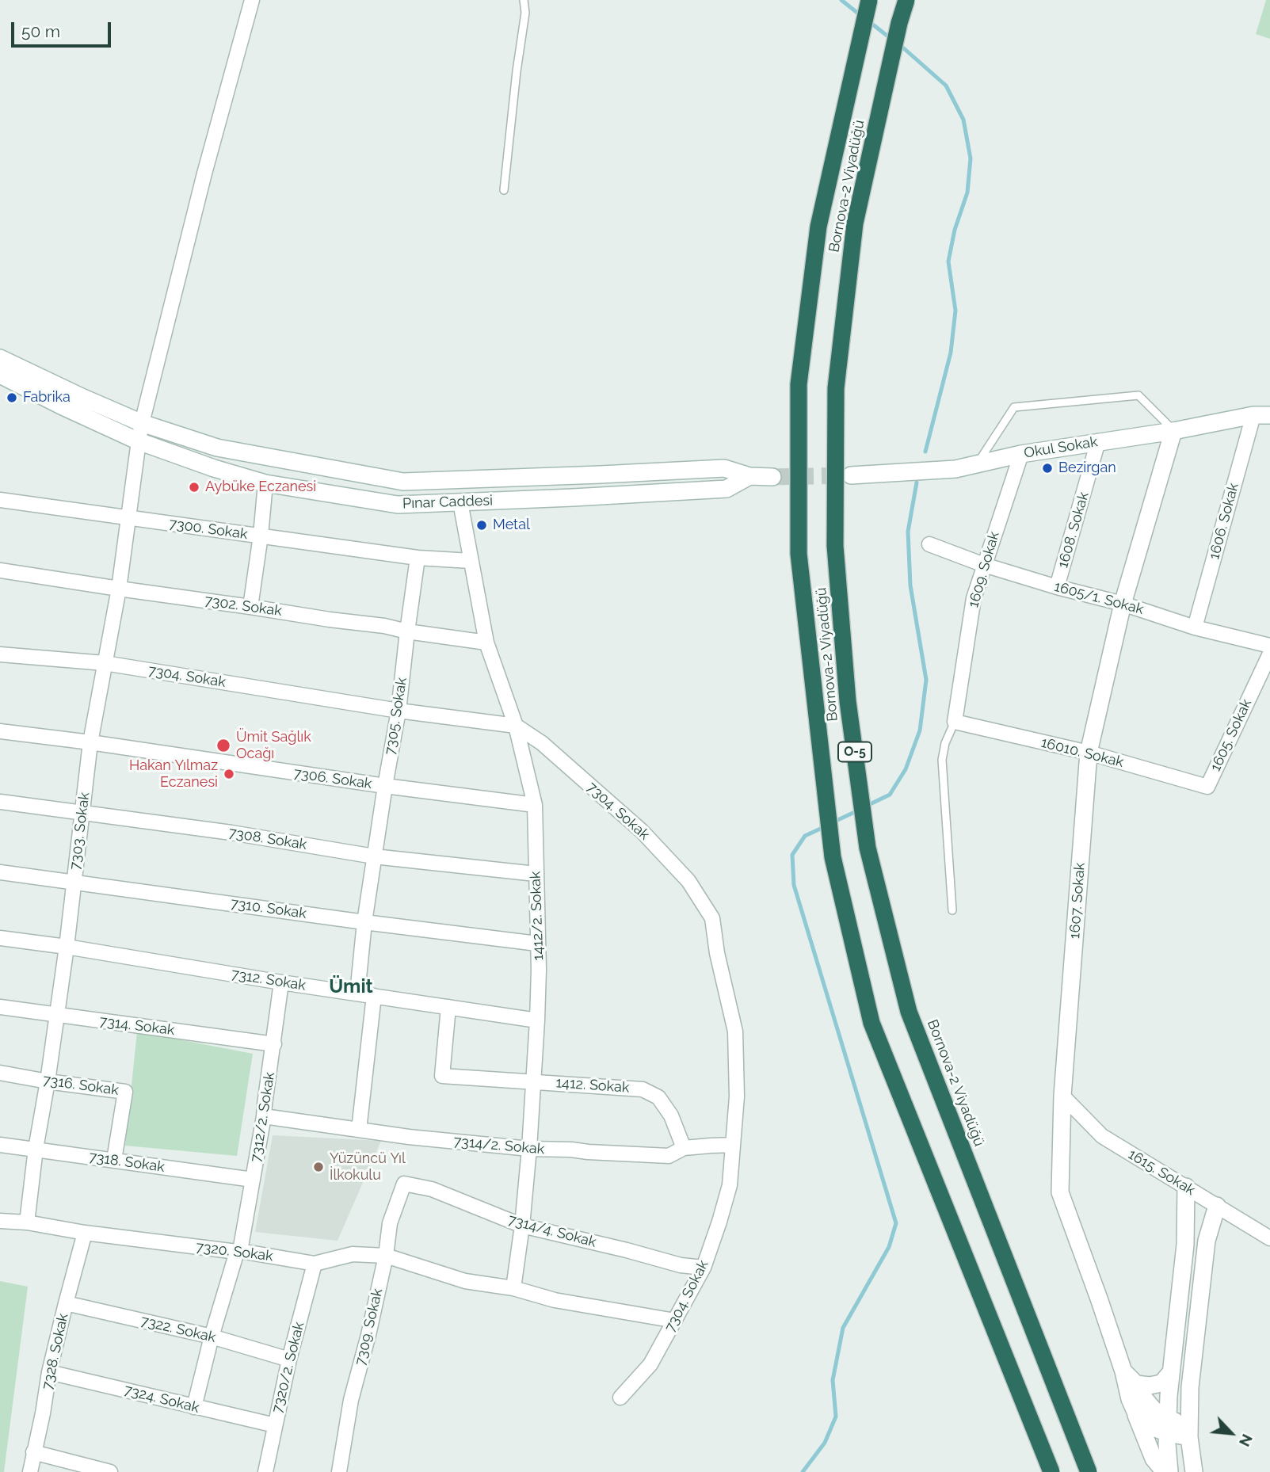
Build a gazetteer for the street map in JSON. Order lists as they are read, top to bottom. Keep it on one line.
{"streets":{"highway":["Bornova-2 Viyadüğü","O-5"],"main road":["Okul Sokak","Pınar Caddesi","1607. Sokak"],"street":["1606. Sokak","7300. Sokak","1608. Sokak","1609. Sokak","1605/1. Sokak","7302. Sokak","7304. Sokak","7305. Sokak","1605. Sokak","16010. Sokak","7306. Sokak","7303. Sokak","7308. Sokak","7310. Sokak","1412/2. Sokak","7312. Sokak","7314. Sokak","7316. Sokak","1412. Sokak","7312/2. Sokak","7314/2. Sokak","7318. Sokak","1615. Sokak","7314/4. Sokak","7320. Sokak","7309. Sokak","7322. Sokak","7328. Sokak","7320/2. Sokak","7324. Sokak"]},"crossings":[["Okul Sokak","1606. Sokak"],["Okul Sokak","1608. Sokak"],["Okul Sokak","1609. Sokak"],["Okul Sokak","1607. Sokak"],["Pınar Caddesi","7303. Sokak"],["Pınar Caddesi","1412/2. Sokak"],["1606. Sokak","1605/1. Sokak"],["7300. Sokak","7305. Sokak"],["7300. Sokak","7303. Sokak"],["1608. Sokak","1605/1. Sokak"],["1609. Sokak","1605/1. Sokak"],["1609. Sokak","16010. Sokak"],["1605/1. Sokak","1607. Sokak"],["7302. Sokak","7305. Sokak"],["7302. Sokak","7303. Sokak"],["7302. Sokak","1412/2. Sokak"],["7304. Sokak","7305. Sokak"],["7304. Sokak","7303. Sokak"],["7304. Sokak","1412/2. Sokak"],["7304. Sokak","7314/2. Sokak"],["7304. Sokak","7314/4. Sokak"],["7305. Sokak","7306. Sokak"],["7305. Sokak","7308. Sokak"],["7305. Sokak","7310. Sokak"],["7305. Sokak","7312. Sokak"],["1605. Sokak","16010. Sokak"],["16010. Sokak","1607. Sokak"],["7306. Sokak","7303. Sokak"],["7306. Sokak","1412/2. Sokak"],["7303. Sokak","7308. Sokak"],["7303. Sokak","7310. Sokak"],["7303. Sokak","7312. Sokak"],["7303. Sokak","7314. Sokak"],["7303. Sokak","7316. Sokak"],["7303. Sokak","7318. Sokak"],["7303. Sokak","7320. Sokak"],["7308. Sokak","1412/2. Sokak"],["1607. Sokak","1615. Sokak"],["7310. Sokak","1412/2. Sokak"],["1412/2. Sokak","7312. Sokak"],["1412/2. Sokak","1412. Sokak"],["1412/2. Sokak","7314/2. Sokak"],["1412/2. Sokak","7314/4. Sokak"],["1412/2. Sokak","7320. Sokak"],["7312. Sokak","1412. Sokak"],["7312. Sokak","7312/2. Sokak"],["7314. Sokak","7312/2. Sokak"],["7316. Sokak","7318. Sokak"],["1412. Sokak","7314/2. Sokak"],["7312/2. Sokak","7314/2. Sokak"],["7312/2. Sokak","7318. Sokak"],["7312/2. Sokak","7320. Sokak"],["7312/2. Sokak","7322. Sokak"],["7312/2. Sokak","7324. Sokak"],["7314/4. Sokak","7309. Sokak"],["7320. Sokak","7309. Sokak"],["7320. Sokak","7328. Sokak"],["7320. Sokak","7320/2. Sokak"],["7322. Sokak","7328. Sokak"],["7322. Sokak","7320/2. Sokak"],["7328. Sokak","7324. Sokak"],["7320/2. Sokak","7324. Sokak"]],"districts":["Ümit"],"places":["Fabrika","Bezirgan","Aybüke Eczanesi","Metal","Ümit Sağlık Ocağı","Hakan Yılmaz Eczanesi","Yüzüncü Yıl İlkokulu"],"scale_bar":"50 m","north":"bottom right"}
